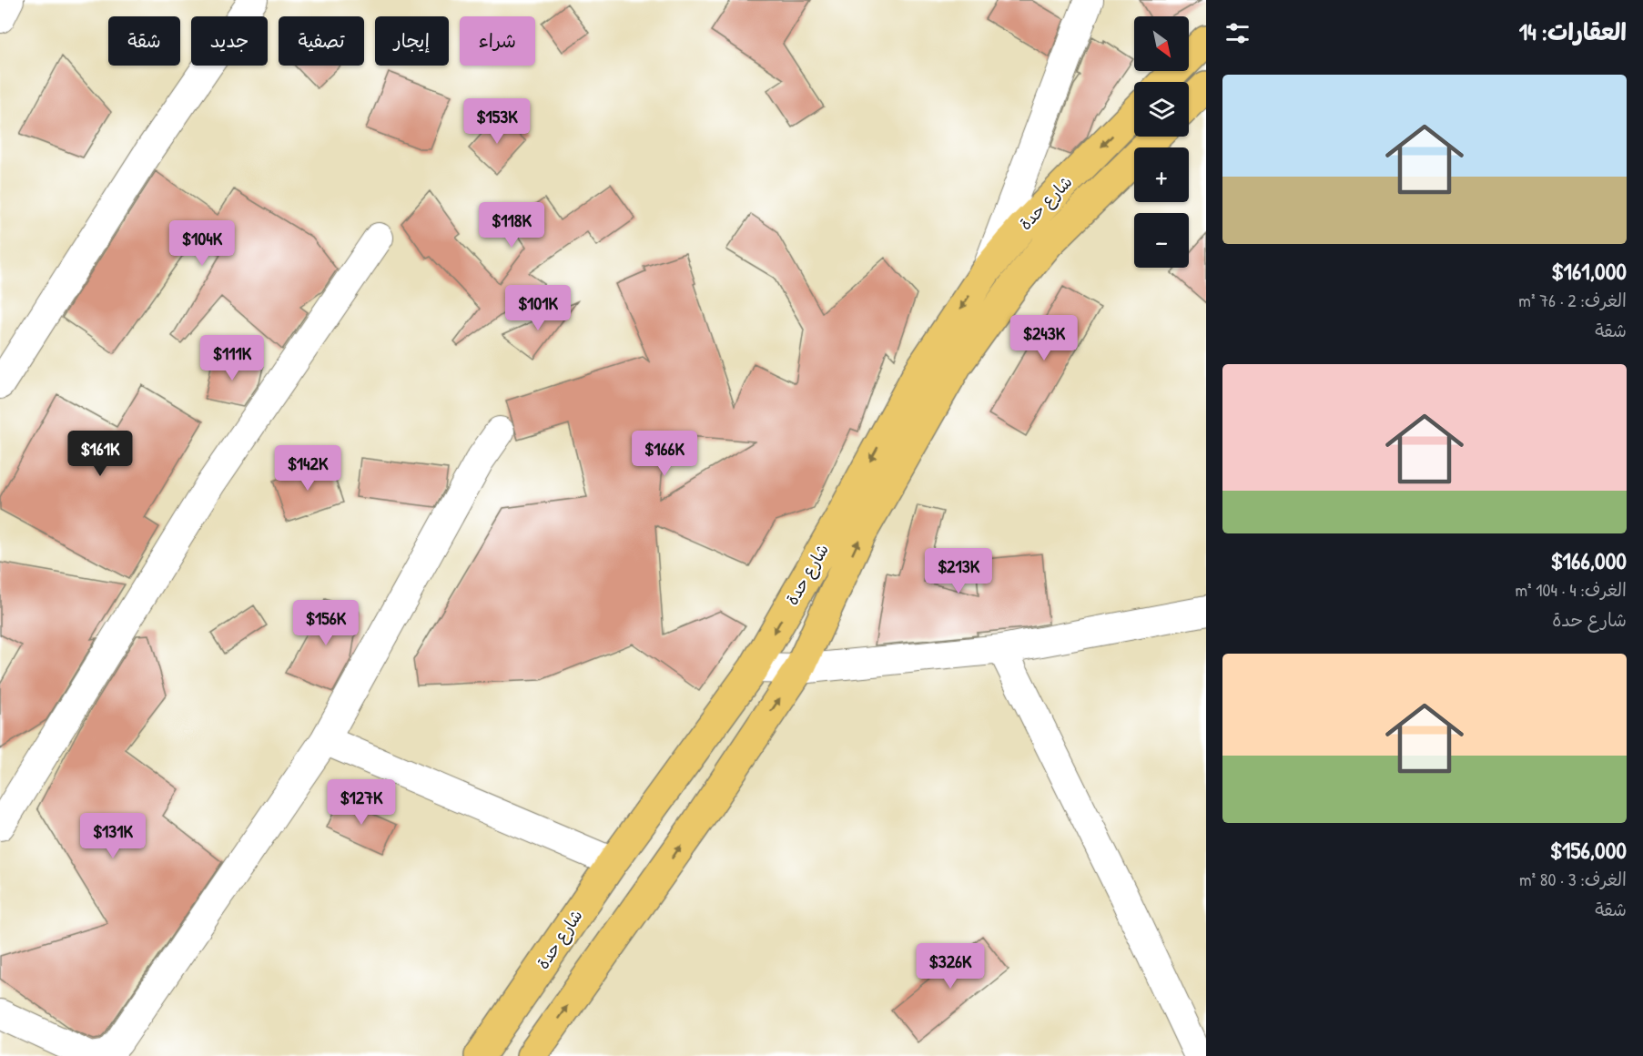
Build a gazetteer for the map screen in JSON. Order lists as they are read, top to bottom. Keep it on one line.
{"streets":{"main road":["شارع حدة"]},"north":"bottom right","page":{"heading":"العقارات: 14","map_buttons":["+","−"],"chip":["شراء","إيجار","تصفية","جديد","شقة"],"list":[{"name":"$161,000","note":"الغرف: 2 · 76 m² · شقة"},{"name":"$166,000","note":"الغرف: 4 · 104 m² · شارع حدة"},{"name":"$156,000","note":"الغرف: 3 · 80 m² · شقة"}],"price":["$153K","$118K","$104K","$101K","$243K","$111K","$161K","$166K","$142K","$213K","$156K","$127K","$131K","$326K"]}}
